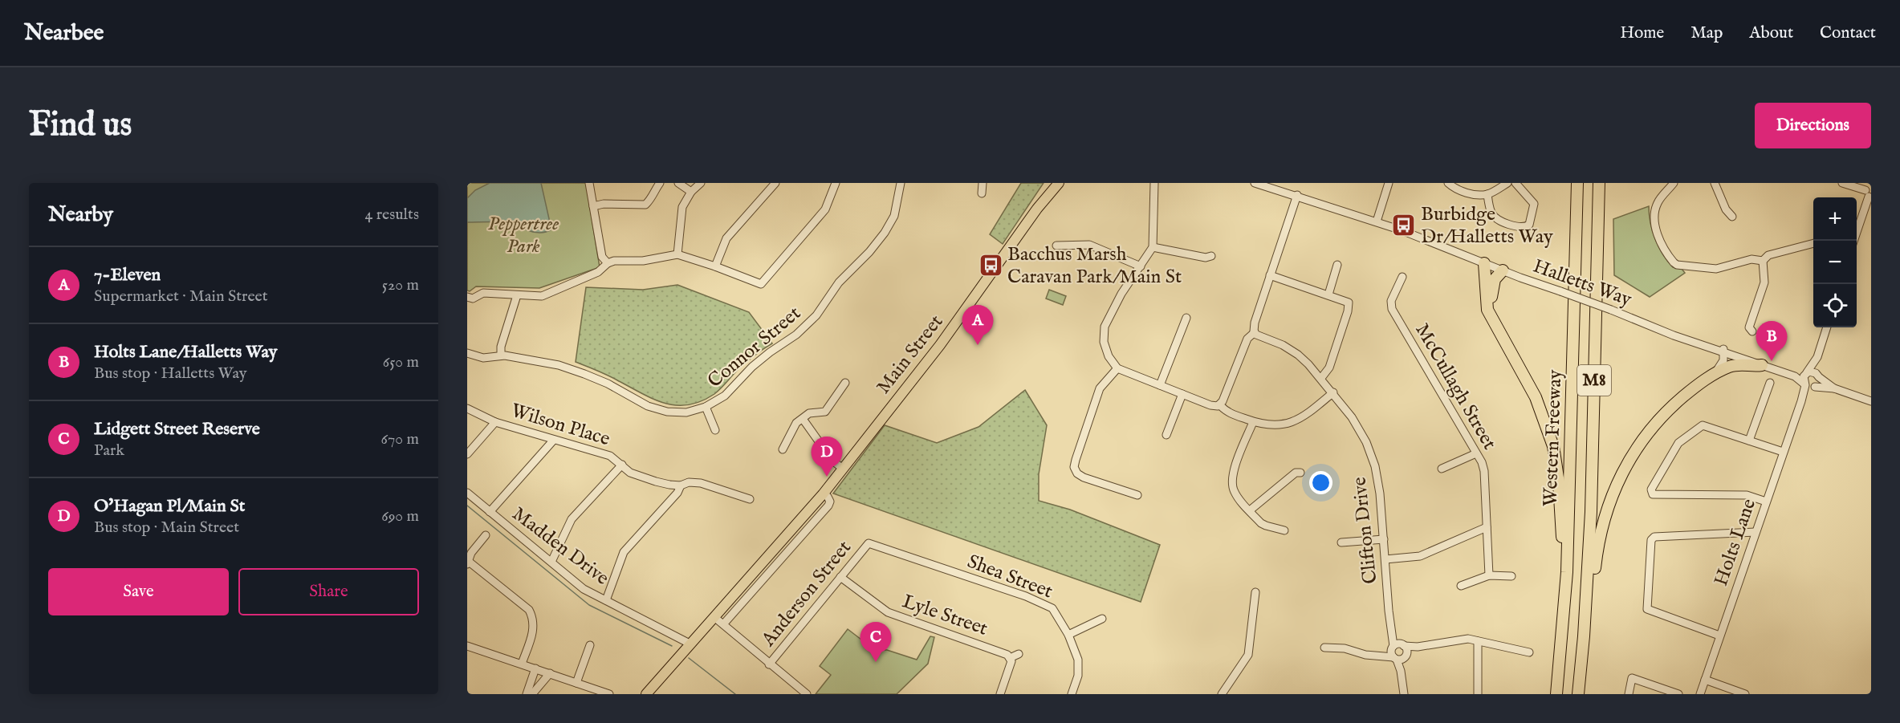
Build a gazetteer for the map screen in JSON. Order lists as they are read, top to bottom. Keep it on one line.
{"streets":{"highway":["M8","Western Freeway"],"main road":["Main Street"],"street":["Halletts Way","Connor Street","McCullagh Street","Wilson Place","Clifton Drive","Holts Lane","Madden Drive","Shea Street","Anderson Street","Lyle Street"]},"crossings":[["Halletts Way","Holts Lane"],["Main Street","Madden Drive"],["Shea Street","Anderson Street"],["Anderson Street","Lyle Street"]],"parks":["Peppertree Park"],"places":{"bus stop":["Burbidge Dr/Halletts Way","Bacchus Marsh Caravan Park/Main St"]},"page":{"header":"Nearbee","nav":["Home","Map","About","Contact"],"buttons":["Directions",["Save","Share"]],"title":"Find us","heading":["Nearby","4 results"],"map_buttons":["+","−"],"list":[{"mark":"A","name":"7-Eleven","note":"Supermarket · Main Street","value":"520 m"},{"mark":"B","name":"Holts Lane/Halletts Way","note":"Bus stop · Halletts Way","value":"650 m"},{"mark":"C","name":"Lidgett Street Reserve","note":"Park","value":"670 m"},{"mark":"D","name":"O'Hagan Pl/Main St","note":"Bus stop · Main Street","value":"690 m"}],"pins":["A","B","D","C"]}}
